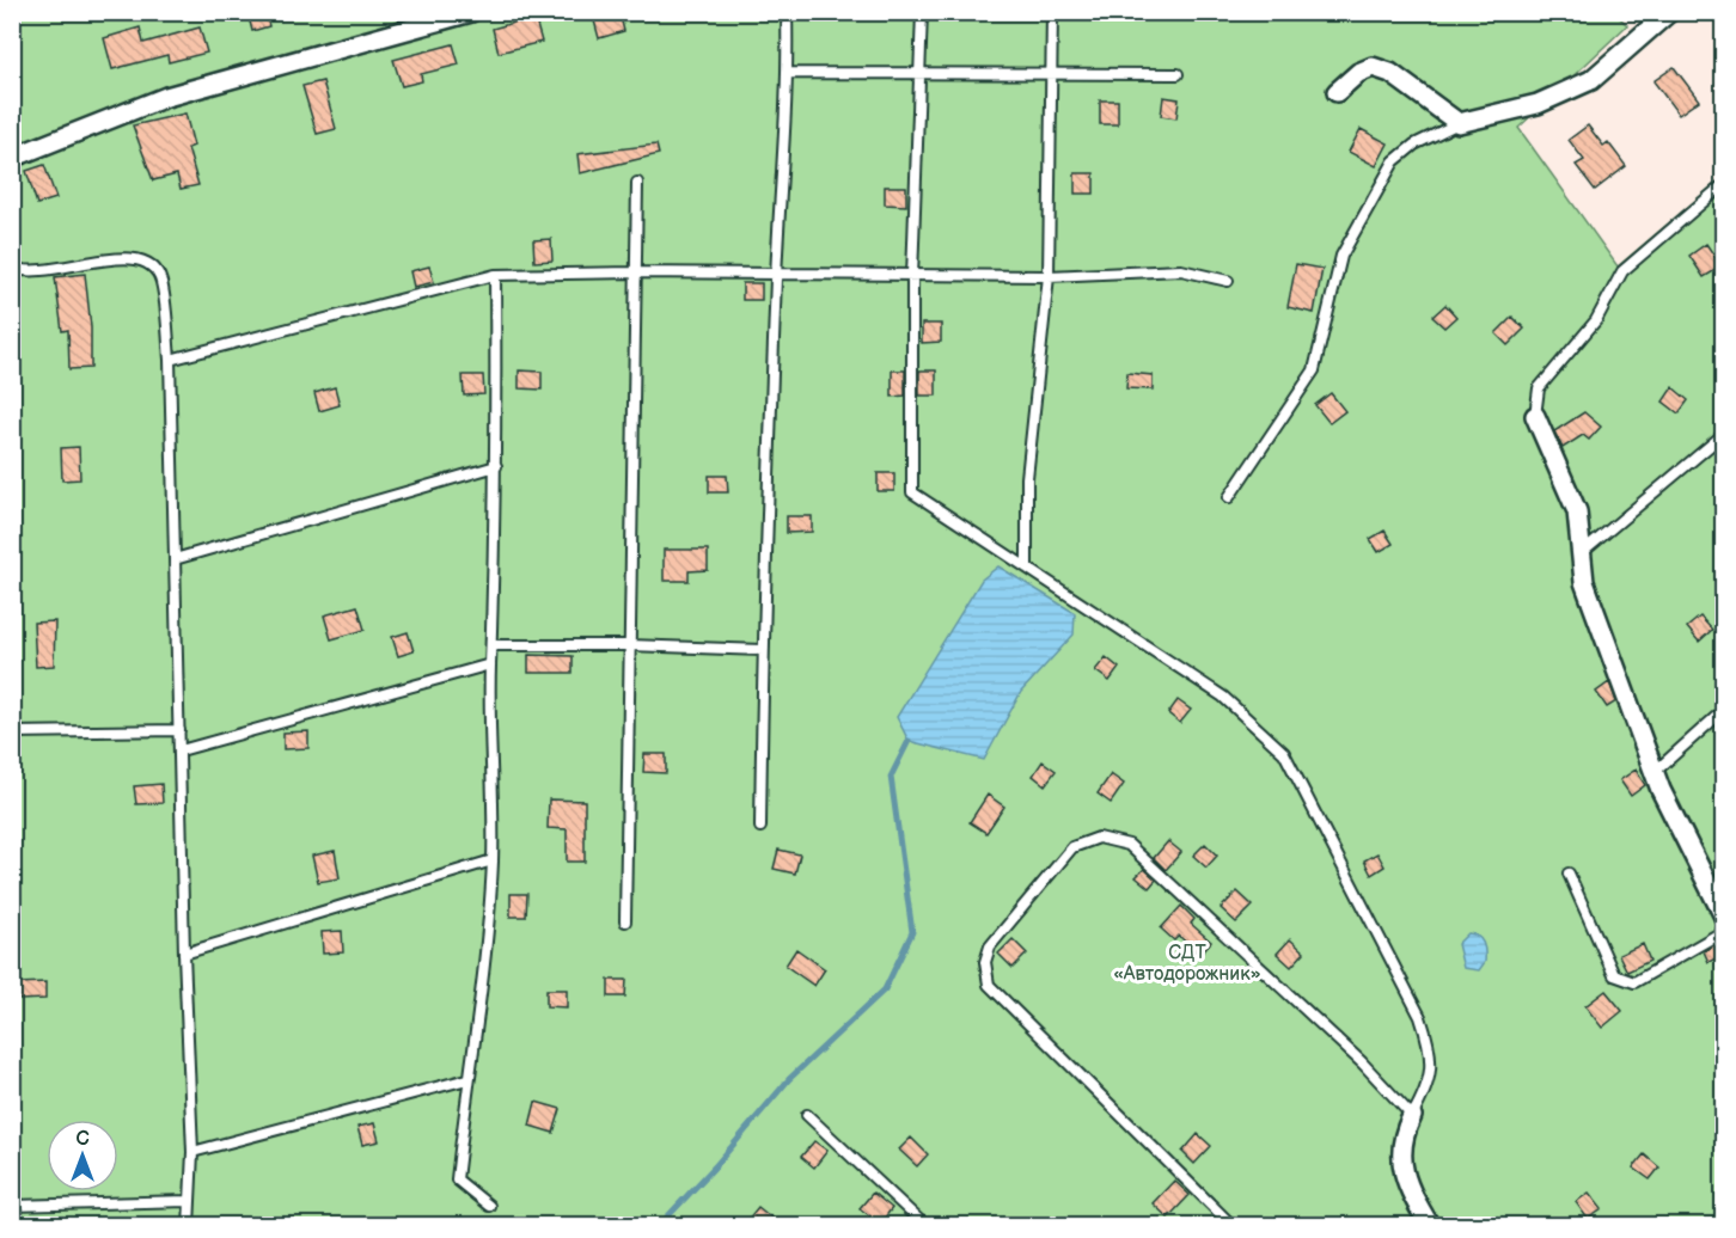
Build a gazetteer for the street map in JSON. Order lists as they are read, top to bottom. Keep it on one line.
{"parks":["СДТ «Автодорожник»"],"north":"top"}
